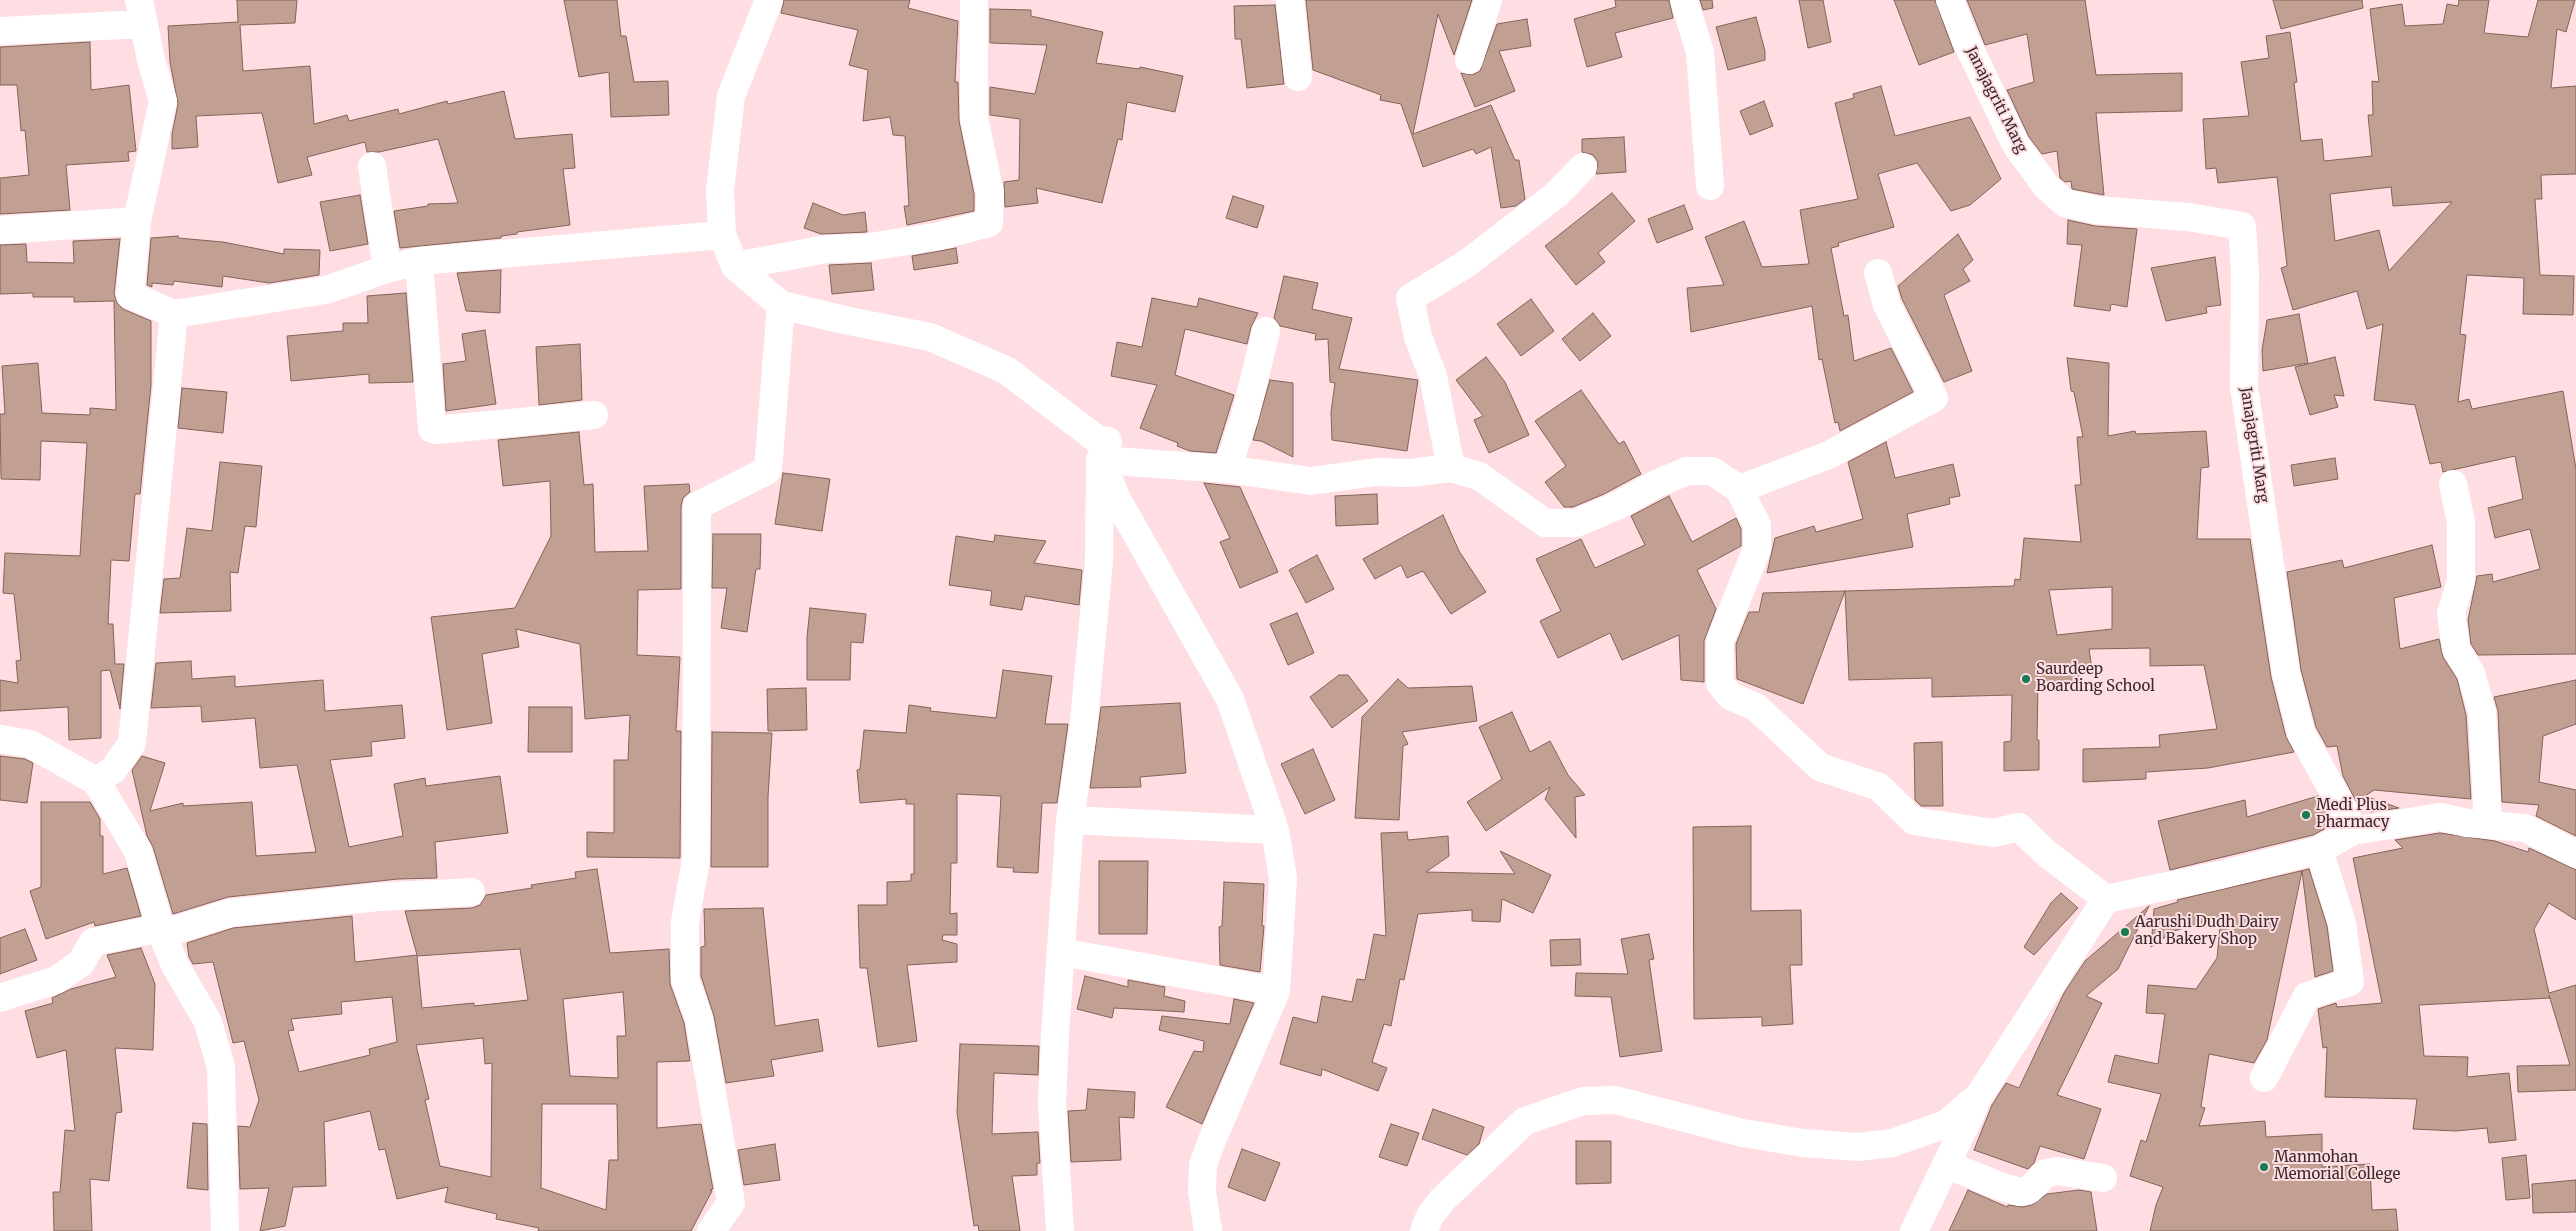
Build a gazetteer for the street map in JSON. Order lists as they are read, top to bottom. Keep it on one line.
{"streets":{"street":["Janajagriti Marg"]},"places":["Saurdeep Boarding School","Medi Plus Pharmacy","Aarushi Dudh Dairy and Bakery Shop","Manmohan Memorial College"]}
